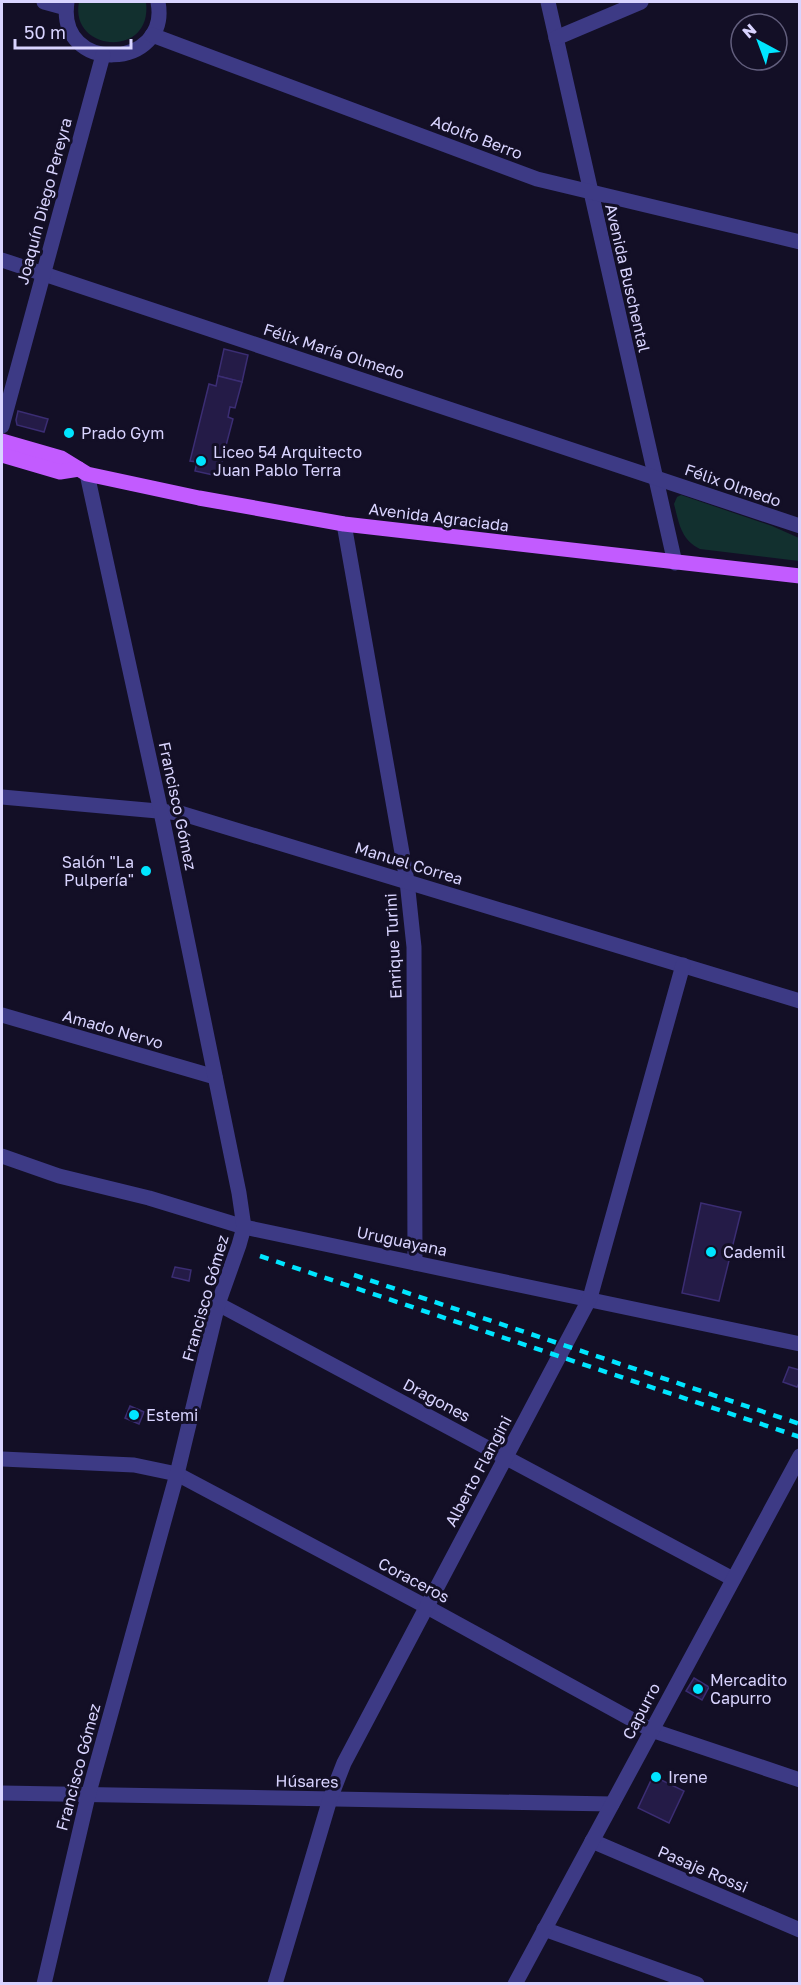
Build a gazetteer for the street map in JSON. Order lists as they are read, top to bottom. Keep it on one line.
{"streets":{"main road":["Avenida Agraciada"],"street":["Adolfo Berro","Joaquín Diego Pereyra","Avenida Buschental","Félix María Olmedo","Félix Olmedo","Francisco Gómez","Manuel Correa","Enrique Turini","Amado Nervo","Uruguayana","Dragones","Alberto Flangini","Coraceros","Capurro","Húsares","Pasaje Rossi"]},"crossings":[["Adolfo Berro","Avenida Buschental"],["Joaquín Diego Pereyra","Félix María Olmedo"],["Avenida Buschental","Félix María Olmedo"],["Avenida Buschental","Félix Olmedo"],["Avenida Buschental","Avenida Agraciada"],["Félix María Olmedo","Félix Olmedo"],["Avenida Agraciada","Francisco Gómez"],["Avenida Agraciada","Enrique Turini"],["Francisco Gómez","Manuel Correa"],["Francisco Gómez","Amado Nervo"],["Francisco Gómez","Uruguayana"],["Francisco Gómez","Dragones"],["Francisco Gómez","Coraceros"],["Francisco Gómez","Húsares"],["Manuel Correa","Enrique Turini"],["Manuel Correa","Alberto Flangini"],["Enrique Turini","Uruguayana"],["Uruguayana","Alberto Flangini"],["Dragones","Alberto Flangini"],["Dragones","Capurro"],["Alberto Flangini","Coraceros"],["Alberto Flangini","Húsares"],["Coraceros","Capurro"],["Capurro","Húsares"],["Capurro","Pasaje Rossi"]],"places":["Prado Gym","Liceo 54 Arquitecto Juan Pablo Terra","Salón \"La Pulpería\"","Cademil","Estemi","Mercadito Capurro","Irene"],"scale_bar":"50 m","north":"top left"}
